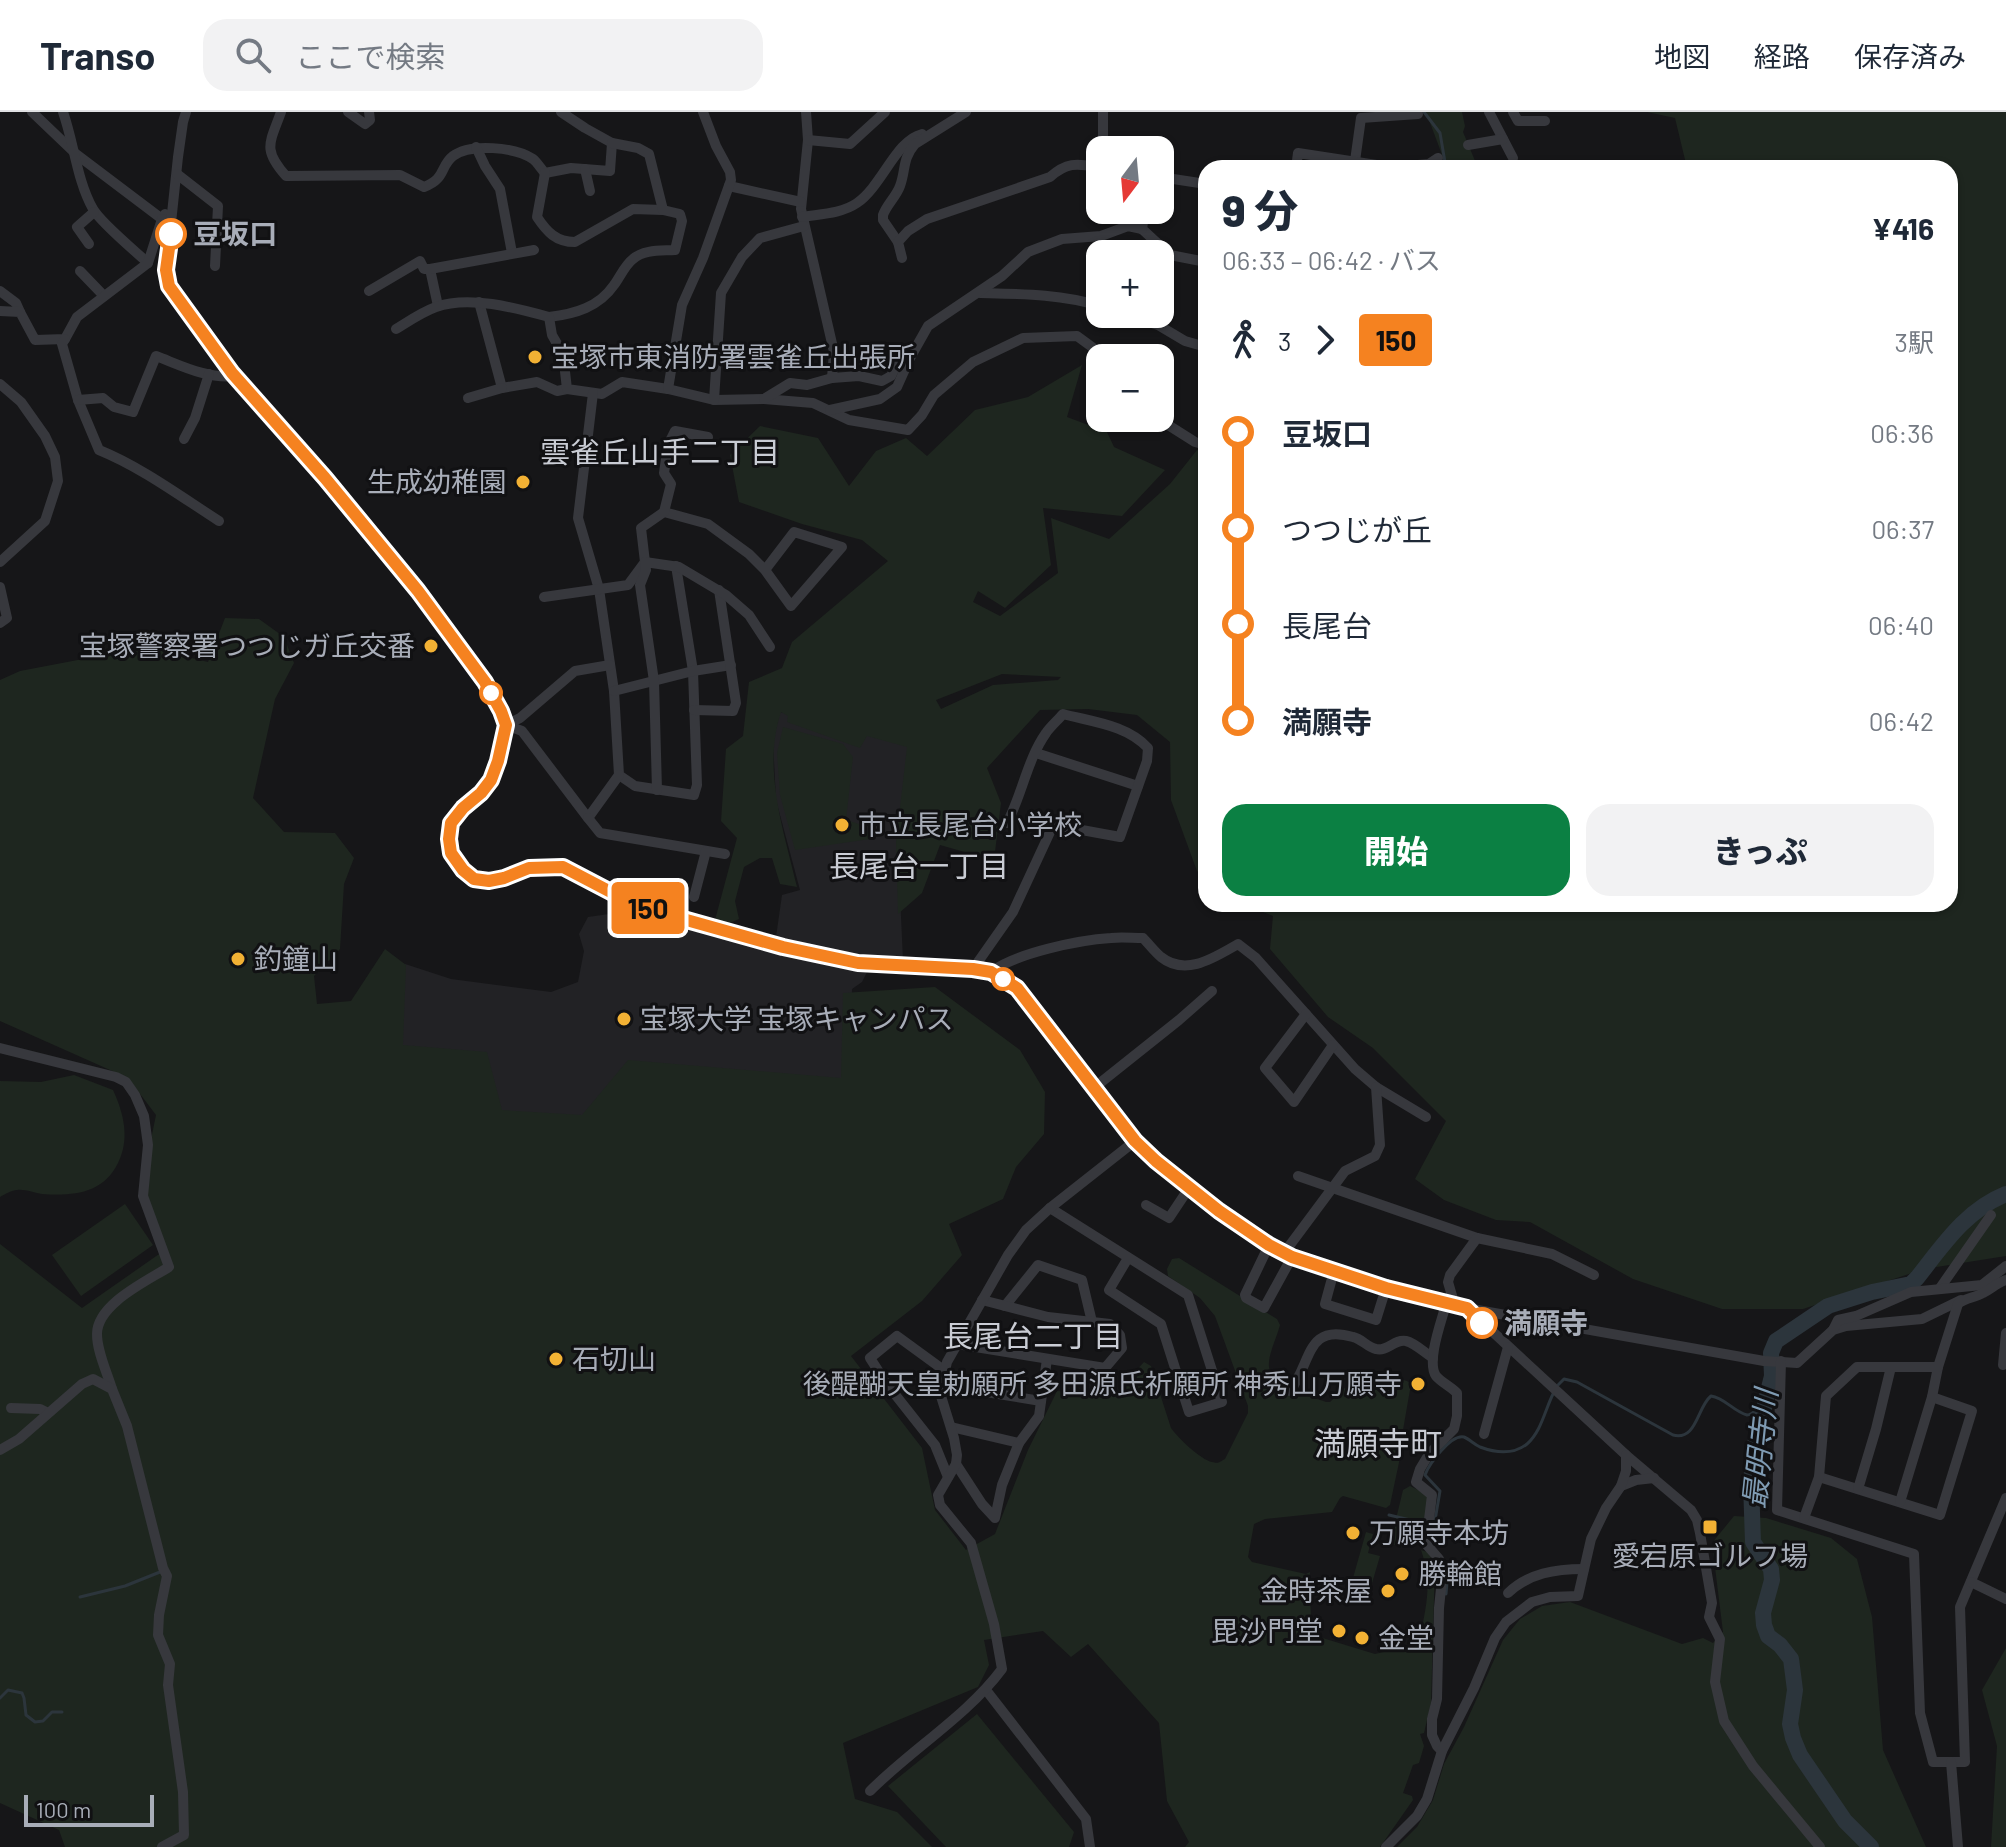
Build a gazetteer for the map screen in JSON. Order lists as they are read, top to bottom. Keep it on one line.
{"districts":["雲雀丘山手二丁目","長尾台一丁目","長尾台二丁目","満願寺町"],"water":["最明寺川"],"places":{"other":["豆坂口","宝塚市東消防署雲雀丘出張所","生成幼稚園","宝塚警察署つつじガ丘交番","市立長尾台小学校","釣鐘山","宝塚大学 宝塚キャンパス","満願寺","石切山","後醍醐天皇勅願所 多田源氏祈願所 神秀山万願寺","万願寺本坊","勝輪館","金時茶屋","毘沙門堂","金堂"],"transit":["愛宕原ゴルフ場"]},"lines":["bus line 150"],"scale_bar":"100 m","north":"bottom","page":{"header":"Transo","search":"ここで検索","nav":["地図","経路","保存済み"],"on_map":"150","map_buttons":["+","−"],"heading":["9 分","06:33 – 06:42 · バス","¥416"],"legs":["3","150","3駅"],"list":[{"name":"豆坂口","value":"06:36"},{"name":"つつじが丘","value":"06:37"},{"name":"長尾台","value":"06:40"},{"name":"満願寺","value":"06:42"}],"buttons":["開始","きっぷ"],"scale":"100 m"}}
